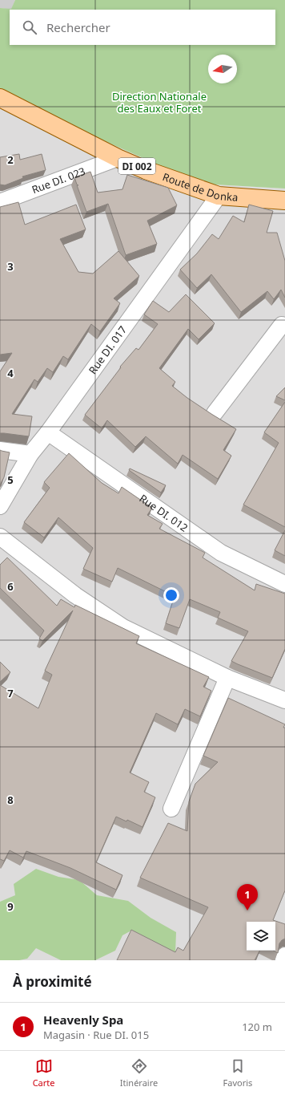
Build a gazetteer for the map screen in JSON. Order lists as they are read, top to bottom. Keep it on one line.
{"streets":{"main road":["DI 002","Route de Donka"],"street":["Rue DI. 023","Rue DI. 017","Rue DI. 012"]},"crossings":[["Rue DI. 023","Route de Donka"],["Route de Donka","Rue DI. 017"],["Rue DI. 017","Rue DI. 012"]],"parks":["Direction Nationale des Eaux et Foret"],"north":"left","page":{"search":"Rechercher","pins":"1","heading":"À proximité","list":[{"mark":"1","name":"Heavenly Spa","note":"Magasin · Rue DI. 015","value":"120 m"}],"nav":["Carte","Itinéraire","Favoris"]},"grid":{"rows":["2","3","4","5","6","7","8","9"]}}
